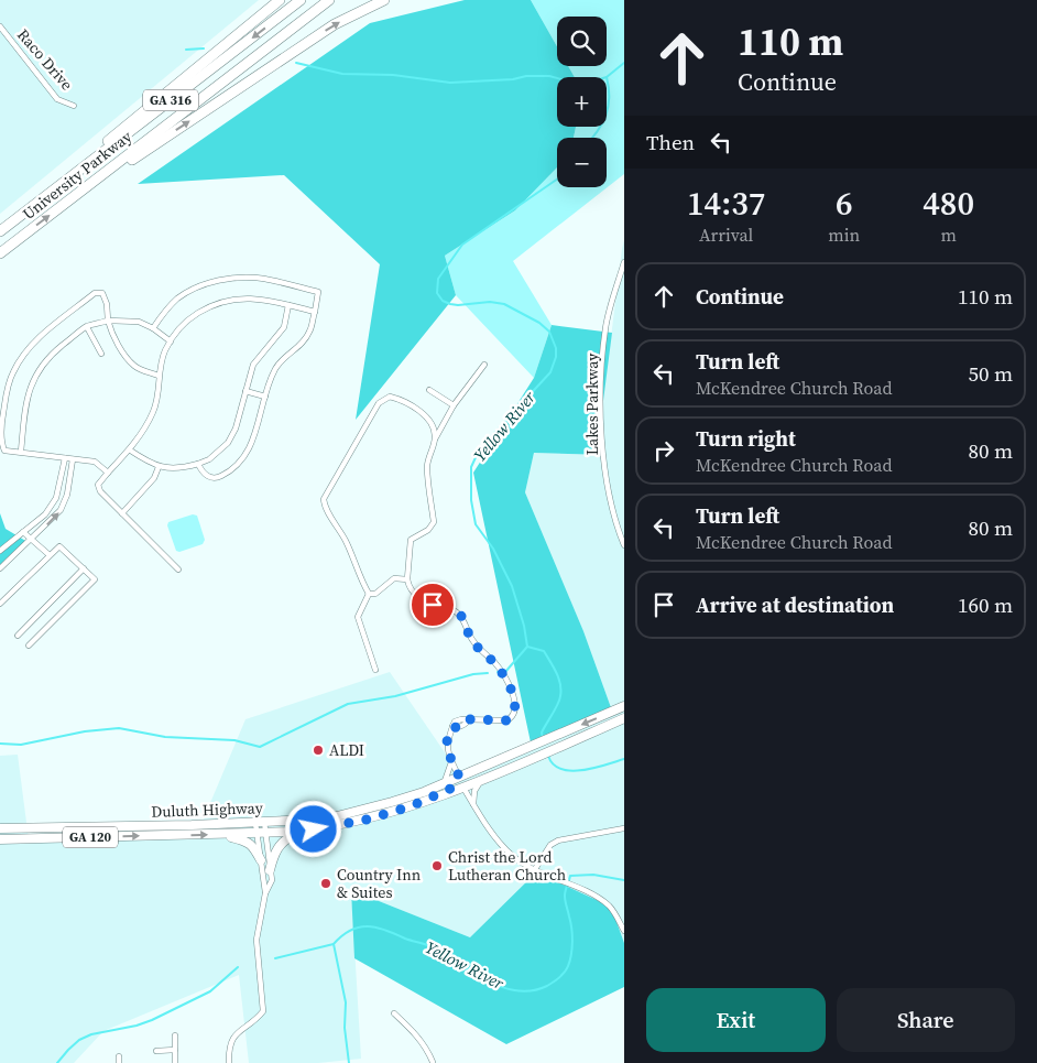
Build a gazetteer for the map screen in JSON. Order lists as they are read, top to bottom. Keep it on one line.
{"streets":{"highway":["GA 316","University Parkway"],"main road":["Duluth Highway","GA 120"],"street":["Raco Drive","Lakes Parkway"]},"water":["Yellow River"],"places":["ALDI","Christ the Lord Lutheran Church","Country Inn & Suites"],"page":{"turn":["110 m","Continue"],"map_buttons":["+","−"],"then":"Then","eta":["14:37","Arrival","6","min","480","m"],"list":[{"name":"Continue","value":"110 m"},{"name":"Turn left","note":"McKendree Church Road","value":"50 m"},{"name":"Turn right","note":"McKendree Church Road","value":"80 m"},{"name":"Turn left","note":"McKendree Church Road","value":"80 m"},{"name":"Arrive at destination","value":"160 m"}],"buttons":["Exit","Share"]}}
